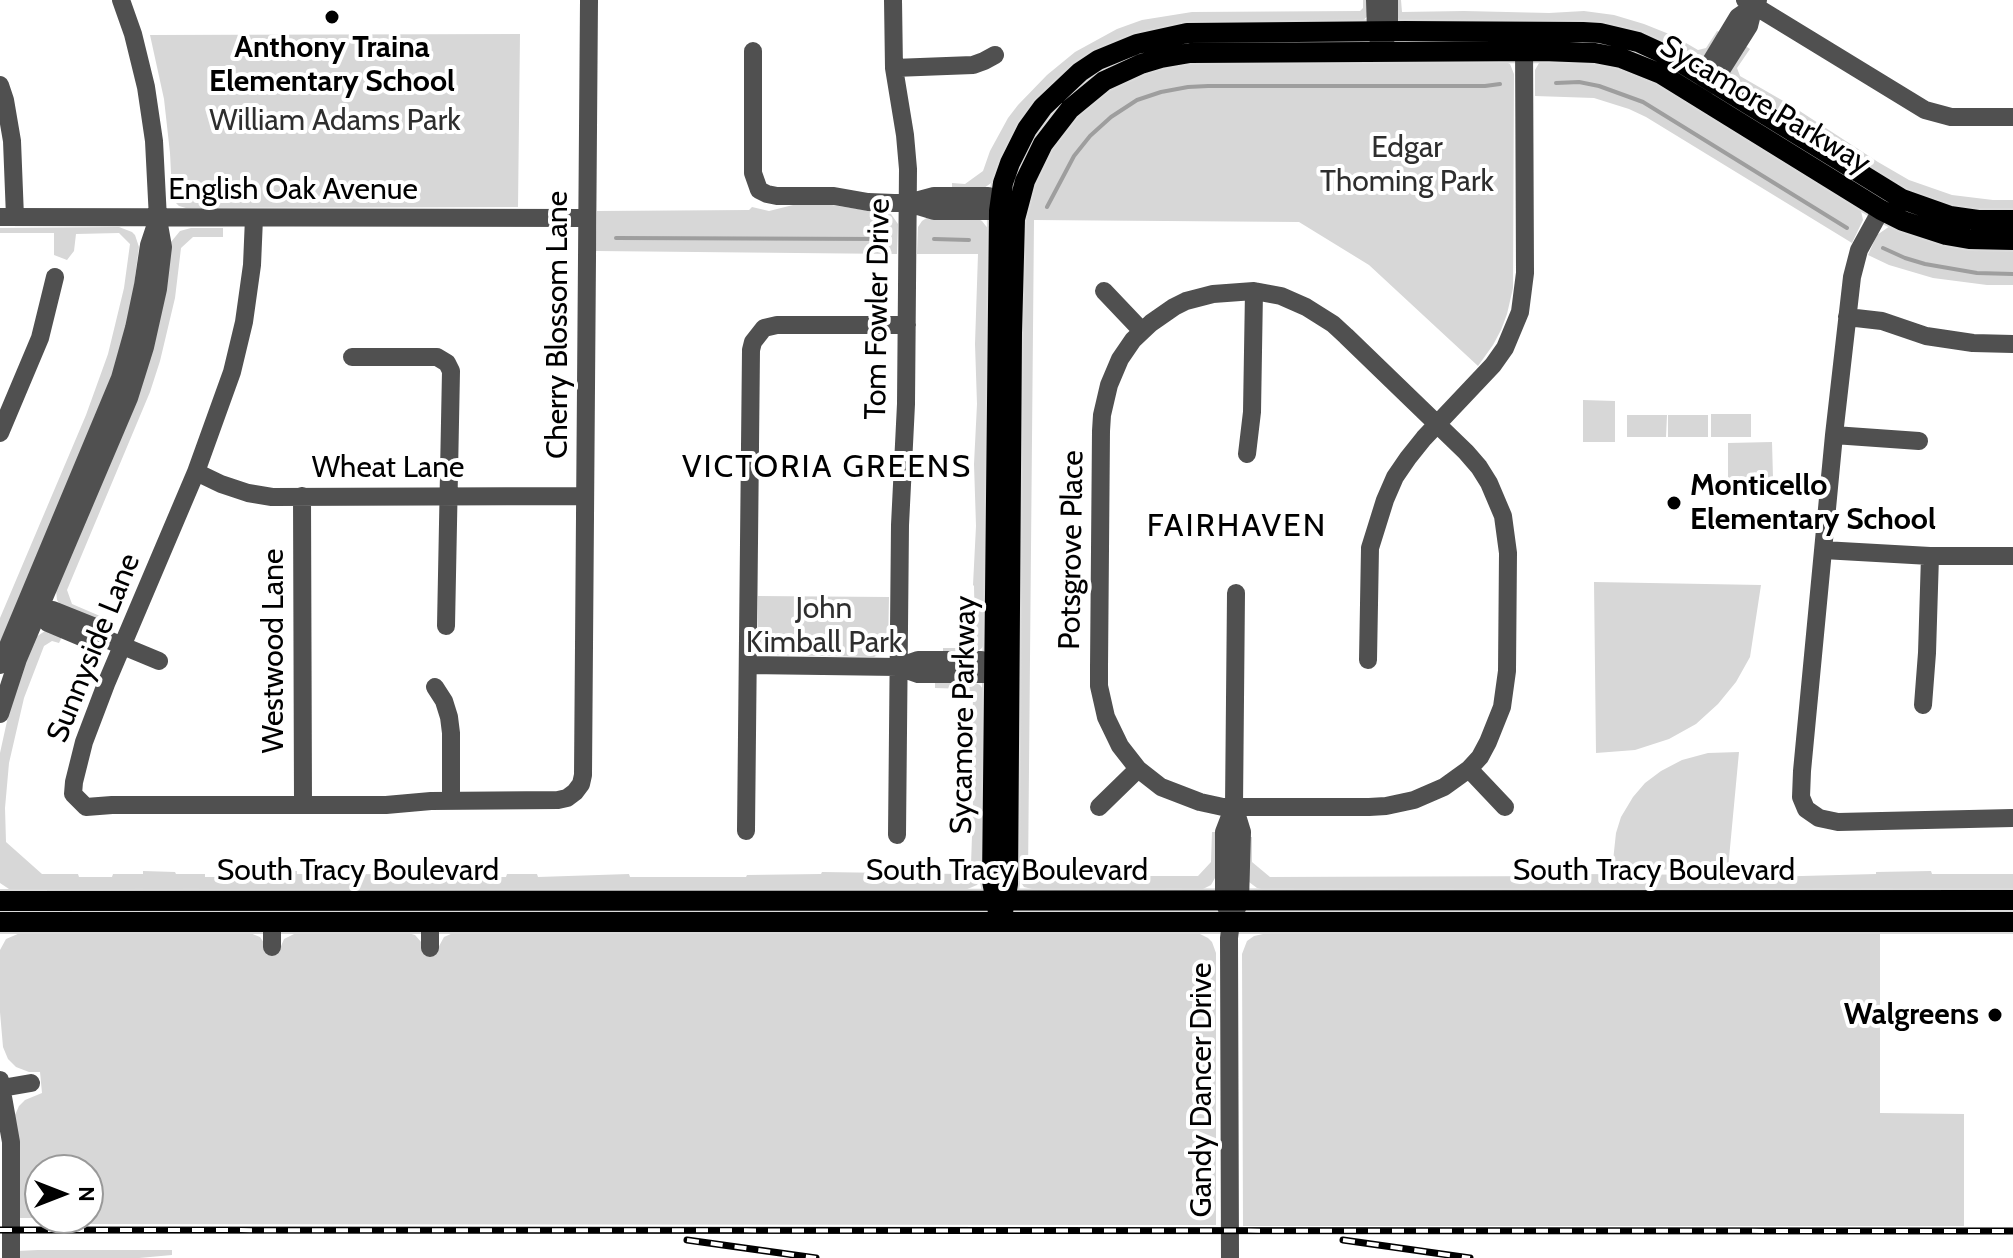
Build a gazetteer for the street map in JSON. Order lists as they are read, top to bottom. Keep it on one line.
{"streets":{"main road":["Sycamore Parkway","South Tracy Boulevard"],"street":["English Oak Avenue","Tom Fowler Drive","Cherry Blossom Lane","Wheat Lane","Potsgrove Place","Sunnyside Lane","Westwood Lane","Gandy Dancer Drive"]},"crossings":[["Sycamore Parkway","South Tracy Boulevard"],["English Oak Avenue","Cherry Blossom Lane"],["English Oak Avenue","Sunnyside Lane"],["Cherry Blossom Lane","Wheat Lane"],["Cherry Blossom Lane","Sunnyside Lane"],["Wheat Lane","Sunnyside Lane"],["Wheat Lane","Westwood Lane"],["Sunnyside Lane","Westwood Lane"],["South Tracy Boulevard","Gandy Dancer Drive"]],"districts":["VICTORIA GREENS","FAIRHAVEN"],"parks":["William Adams Park","Edgar Thoming Park","John Kimball Park"],"places":["Anthony Traina Elementary School","Monticello Elementary School","Walgreens"],"north":"right"}
